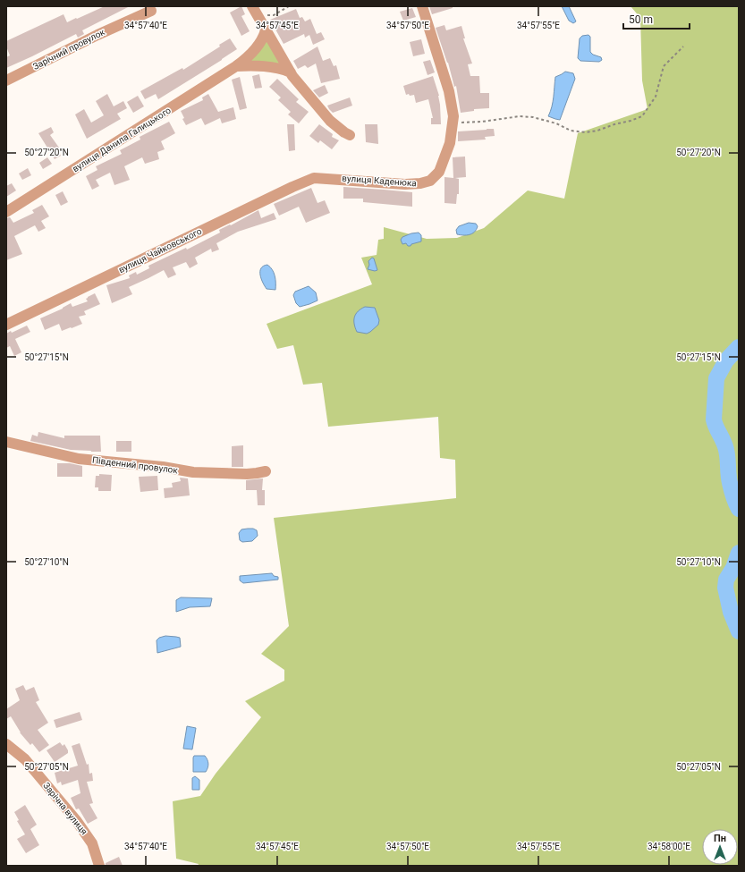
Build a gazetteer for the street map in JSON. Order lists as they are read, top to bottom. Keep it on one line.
{"streets":{"street":["Зарічний провулок","вулиця Данила Галицького","вулиця Каденюка","вулиця Чайковського","Південний провулок","Зарічна вулиця"]},"crossings":[["вулиця Каденюка","вулиця Чайковського"]],"scale_bar":"50 m","north":"top","coordinates":["34°57'40\"E","34°57'45\"E","34°57'50\"E","34°57'55\"E","50°27'20\"N","50°27'15\"N","50°27'10\"N","50°27'05\"N","34°58'00\"E"]}
